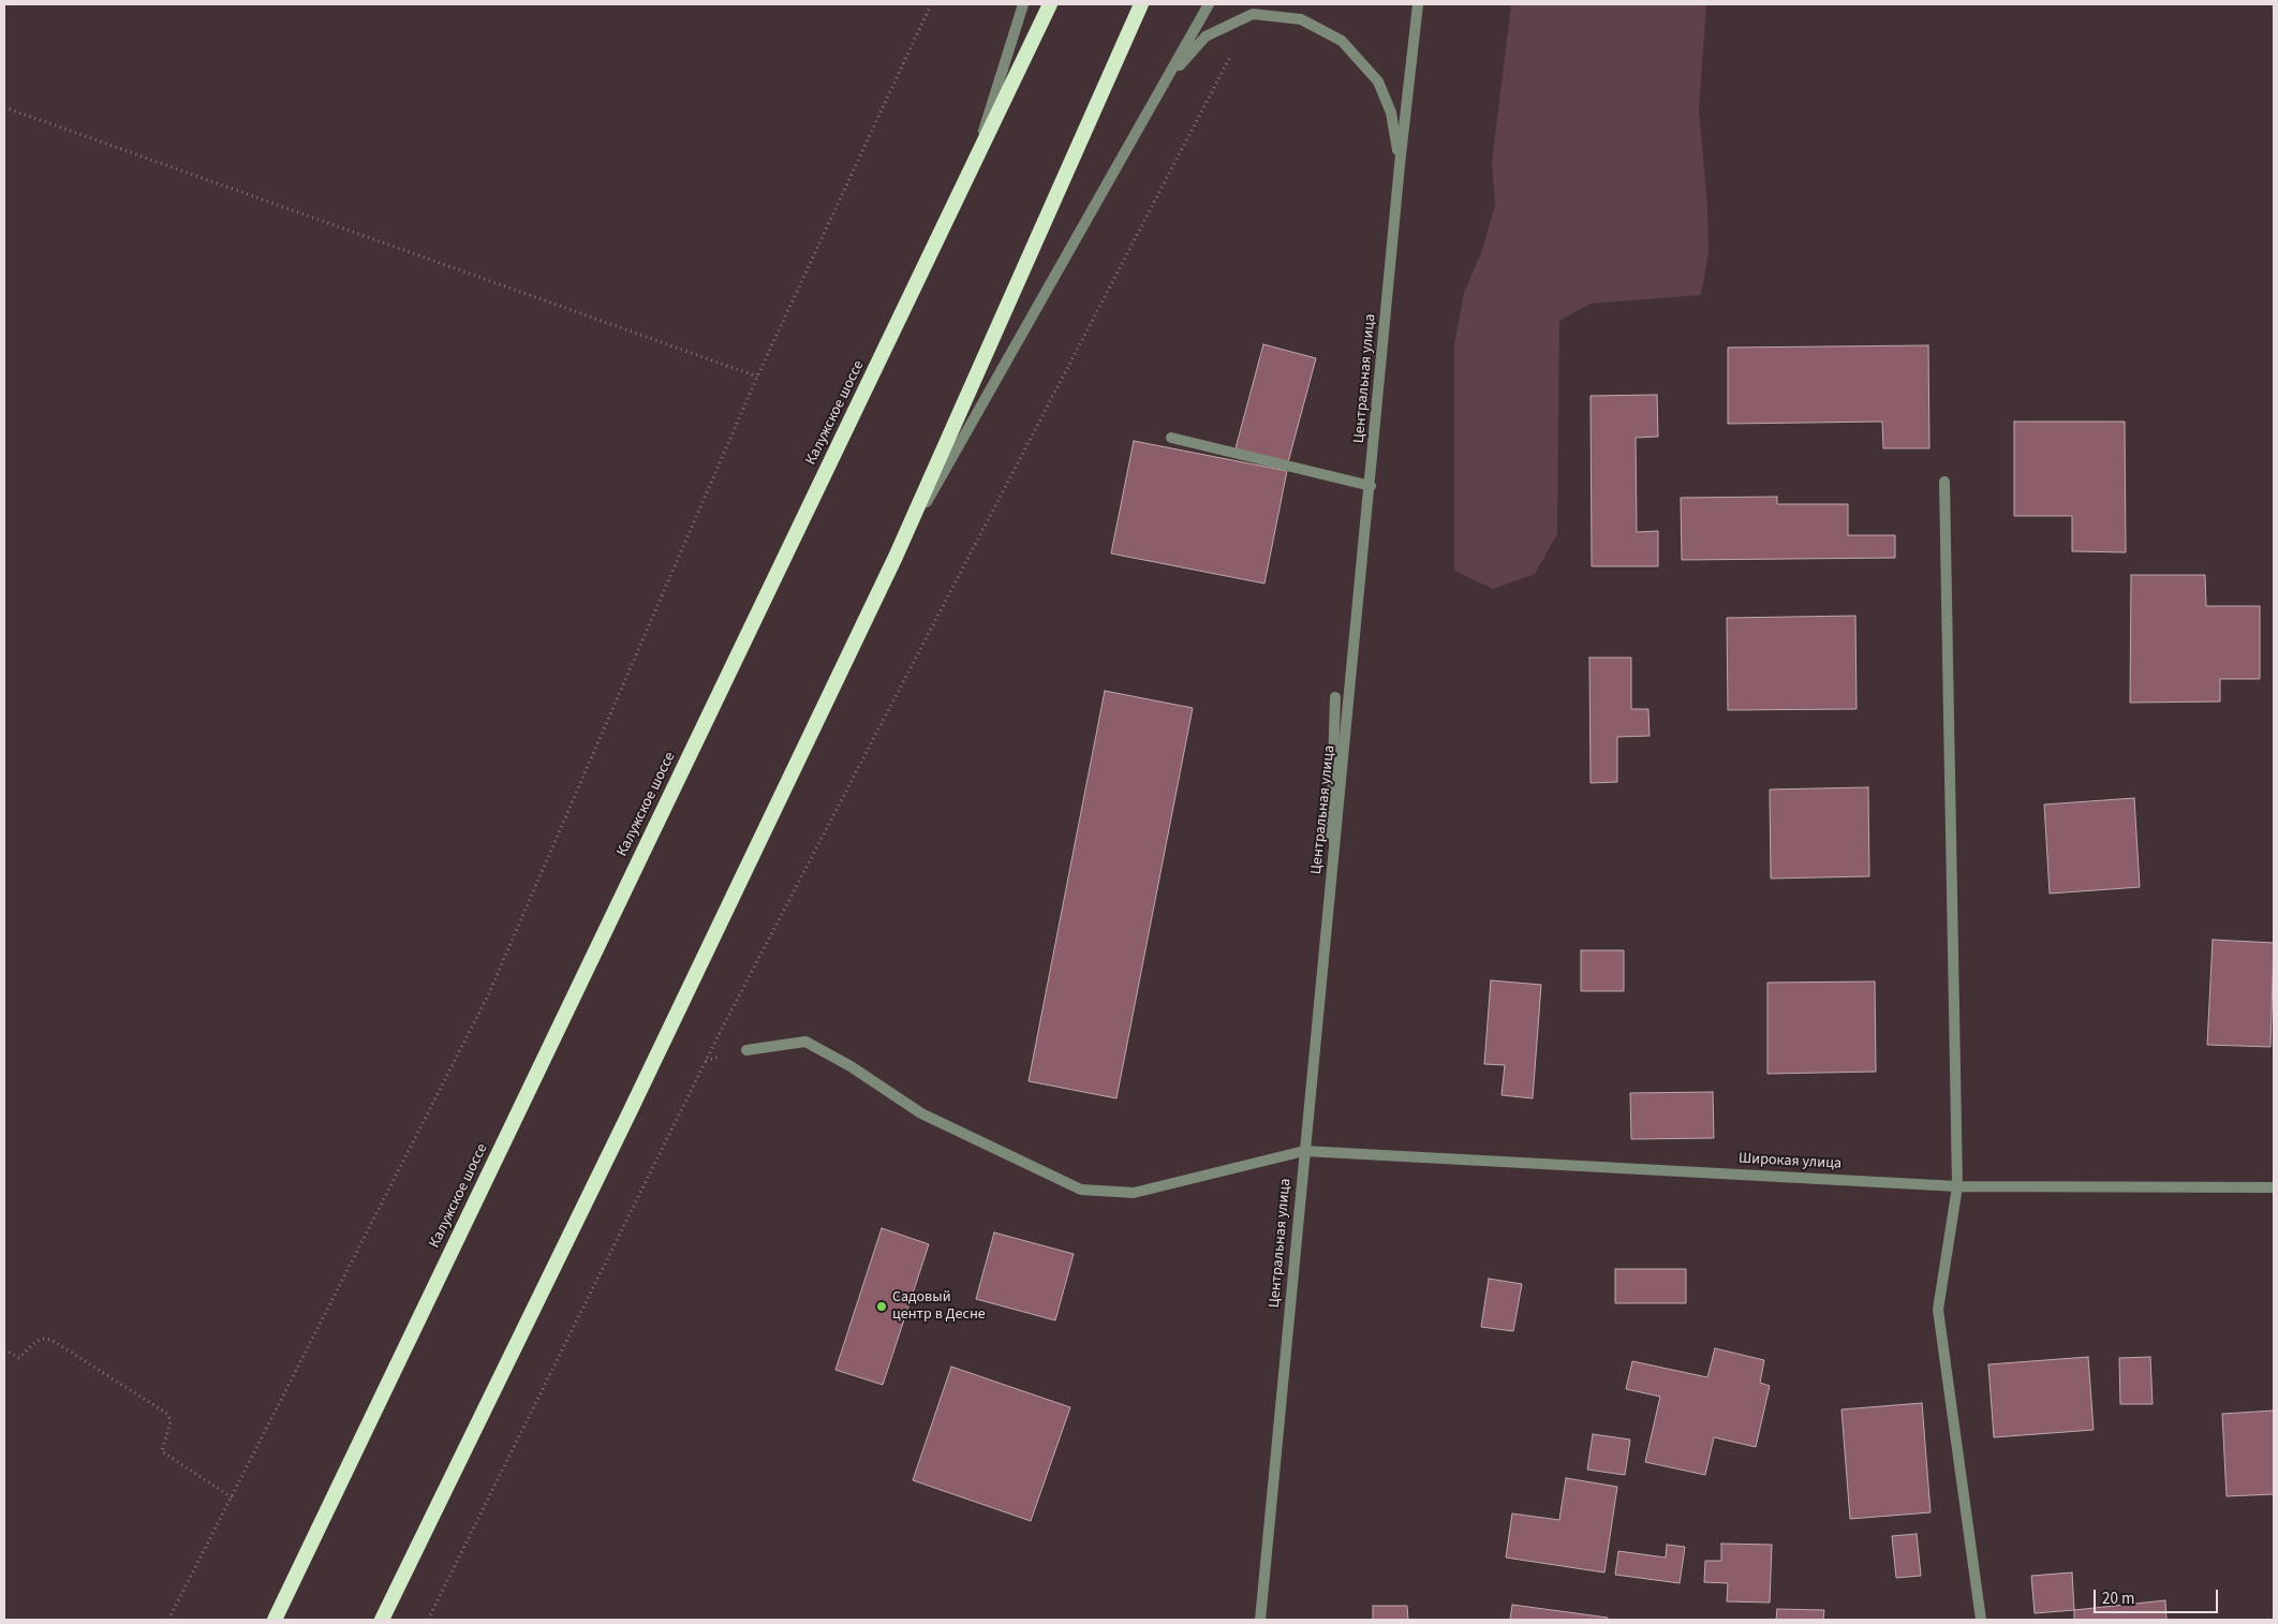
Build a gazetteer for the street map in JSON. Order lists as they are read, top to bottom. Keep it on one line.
{"streets":{"highway":["Калужское шоссе"],"street":["Центральная улица","Широкая улица"]},"crossings":[["Центральная улица","Широкая улица"]],"places":["Садовый центр в Десне"],"scale_bar":"20 m"}
